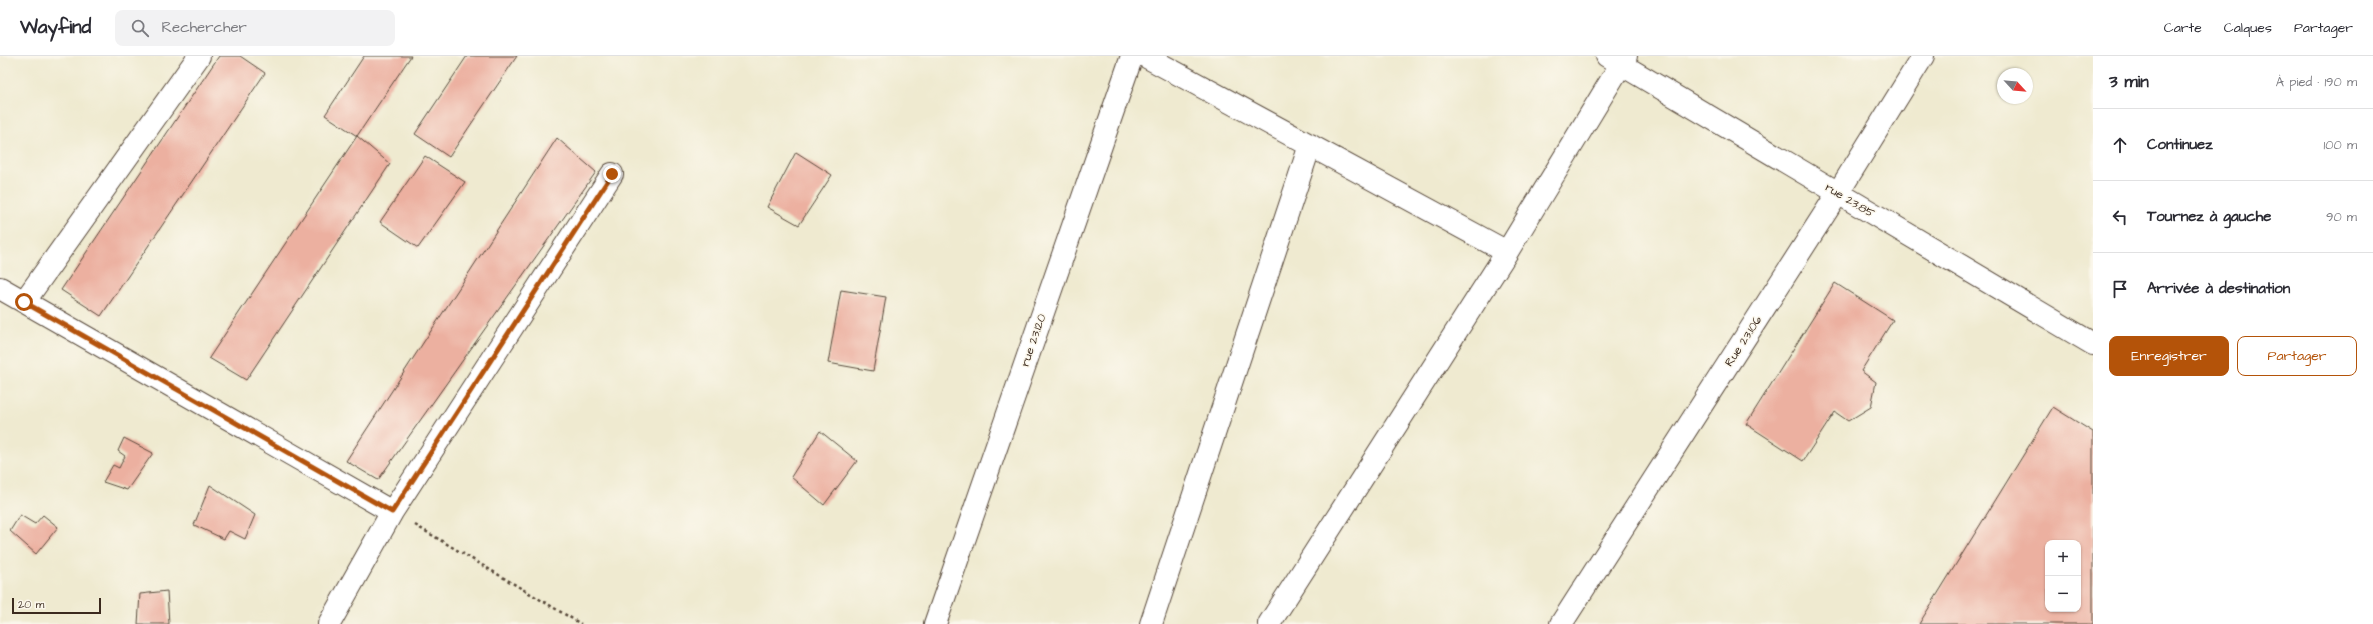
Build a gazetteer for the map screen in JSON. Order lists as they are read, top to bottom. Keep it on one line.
{"streets":{"street":["rue 23.85","rue 23.120","Rue 23.106"]},"crossings":[["rue 23.85","Rue 23.106"]],"scale_bar":"20 m","north":"bottom right","page":{"header":"Wayfind","search":"Rechercher","nav":["Carte","Calques","Partager"],"heading":["3 min","À pied · 190 m"],"list":[["Continuez","100 m"],["Tournez à gauche","90 m"],"Arrivée à destination"],"buttons":["Enregistrer","Partager"],"map_buttons":["+","−"],"scale":"20 m"}}
